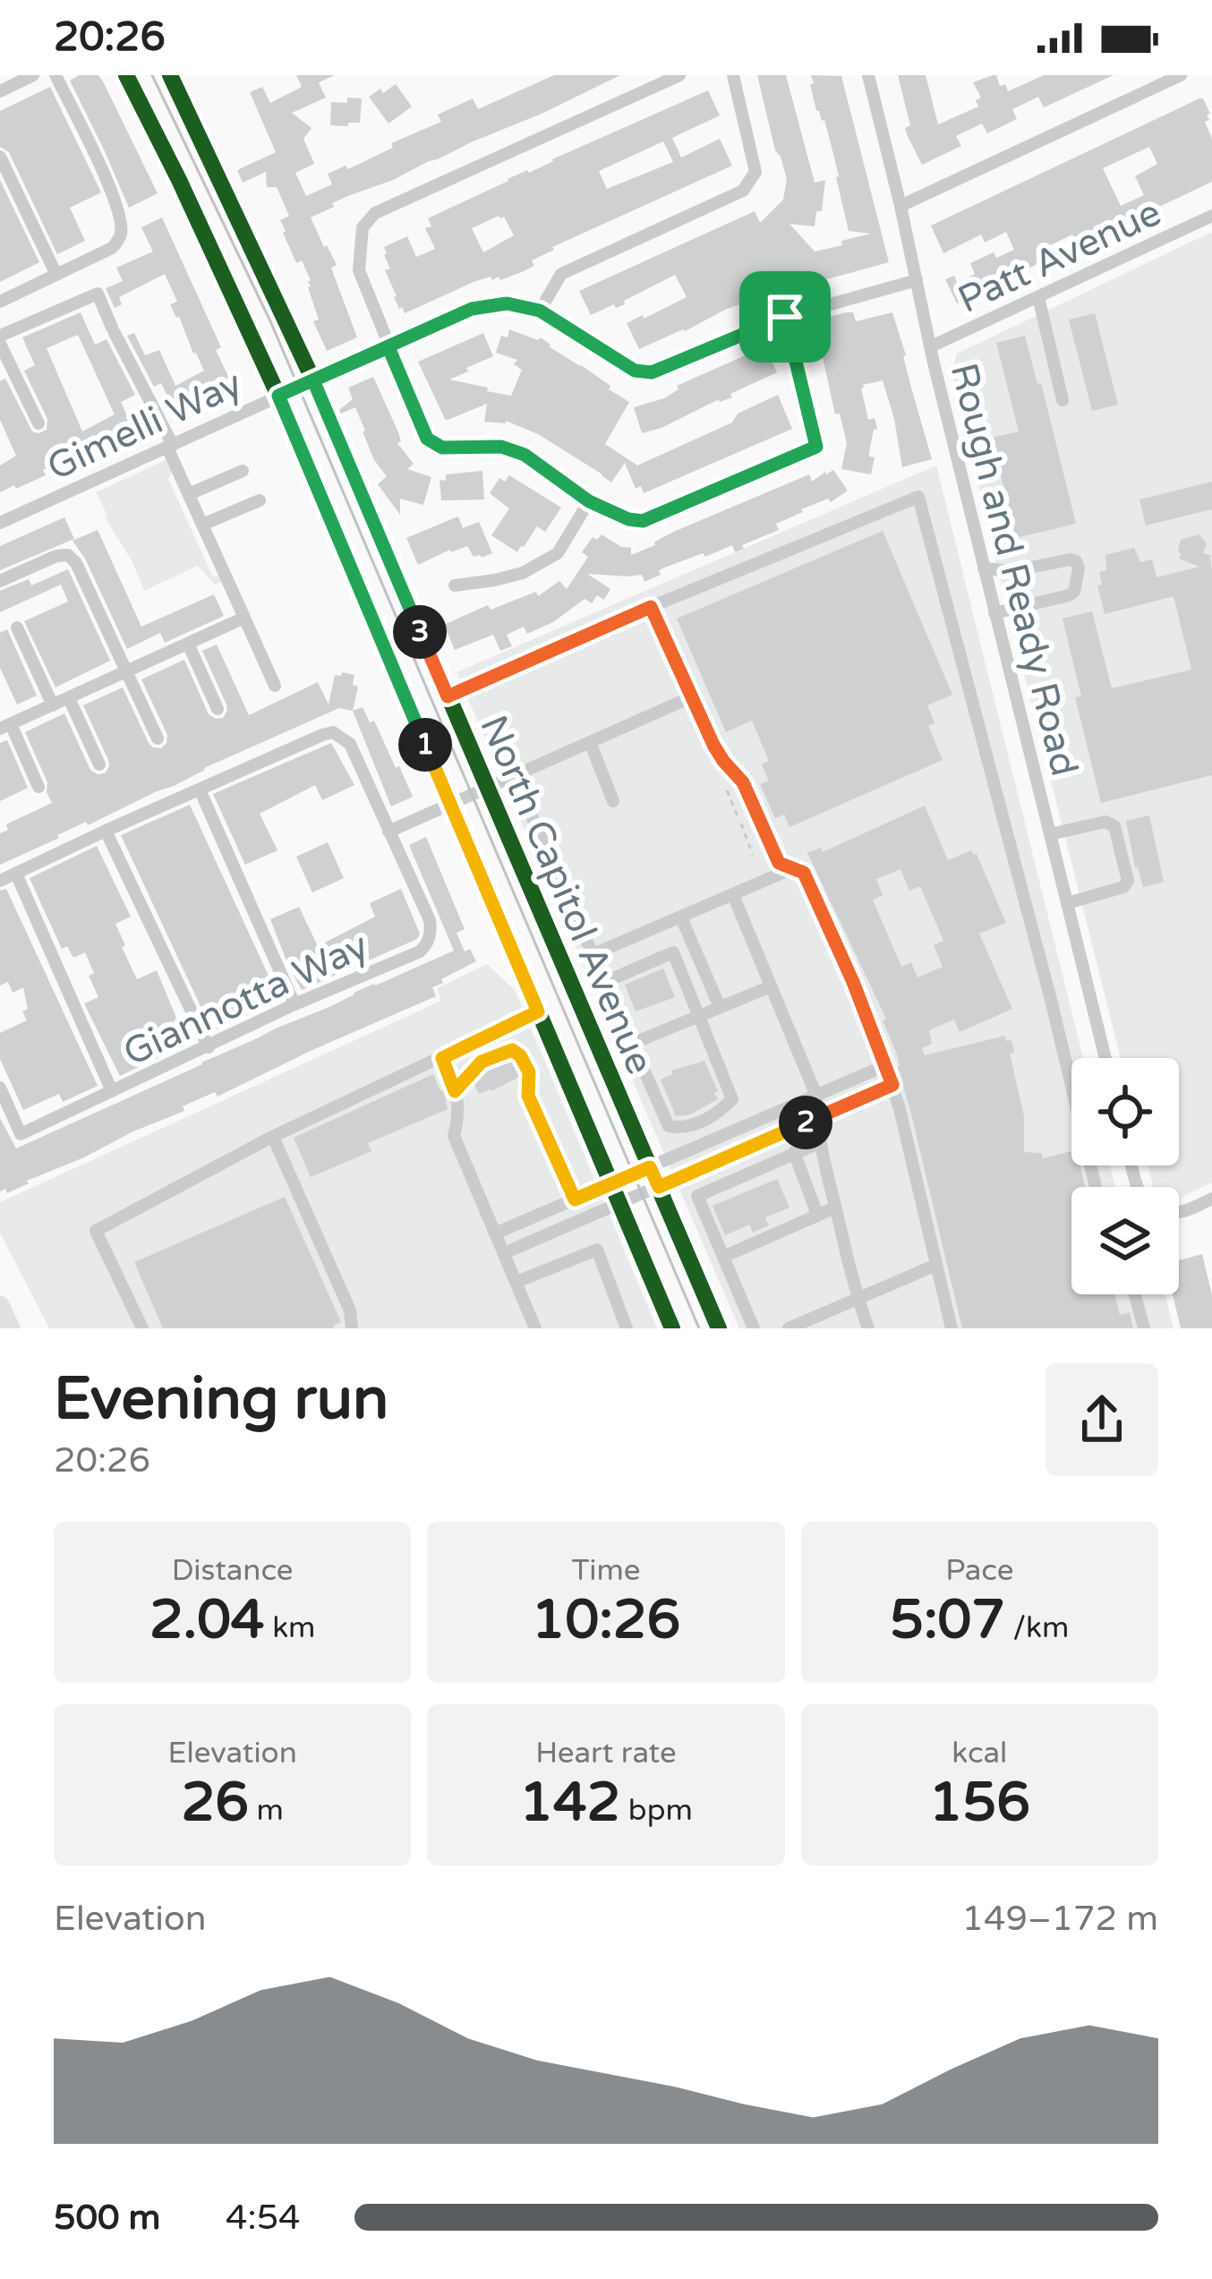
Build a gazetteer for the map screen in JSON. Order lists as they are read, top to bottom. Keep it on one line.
{"streets":{"main road":["North Capitol Avenue"],"street":["Patt Avenue","Gimelli Way","Rough and Ready Road","Giannotta Way"]},"crossings":[["Patt Avenue","Rough and Ready Road"],["Gimelli Way","North Capitol Avenue"]],"page":{"status":"20:26","pins":["3","1","2"],"heading":["Evening run","20:26"],"stats":[["Distance","2.04 km"],["Time","10:26"],["Pace","5:07 /km"],["Elevation","26 m"],["Heart rate","142 bpm"],["kcal","156"]],"chart":["Elevation","149–172 m"],"list":[{"name":"500 m","note":"4:54"}]}}
